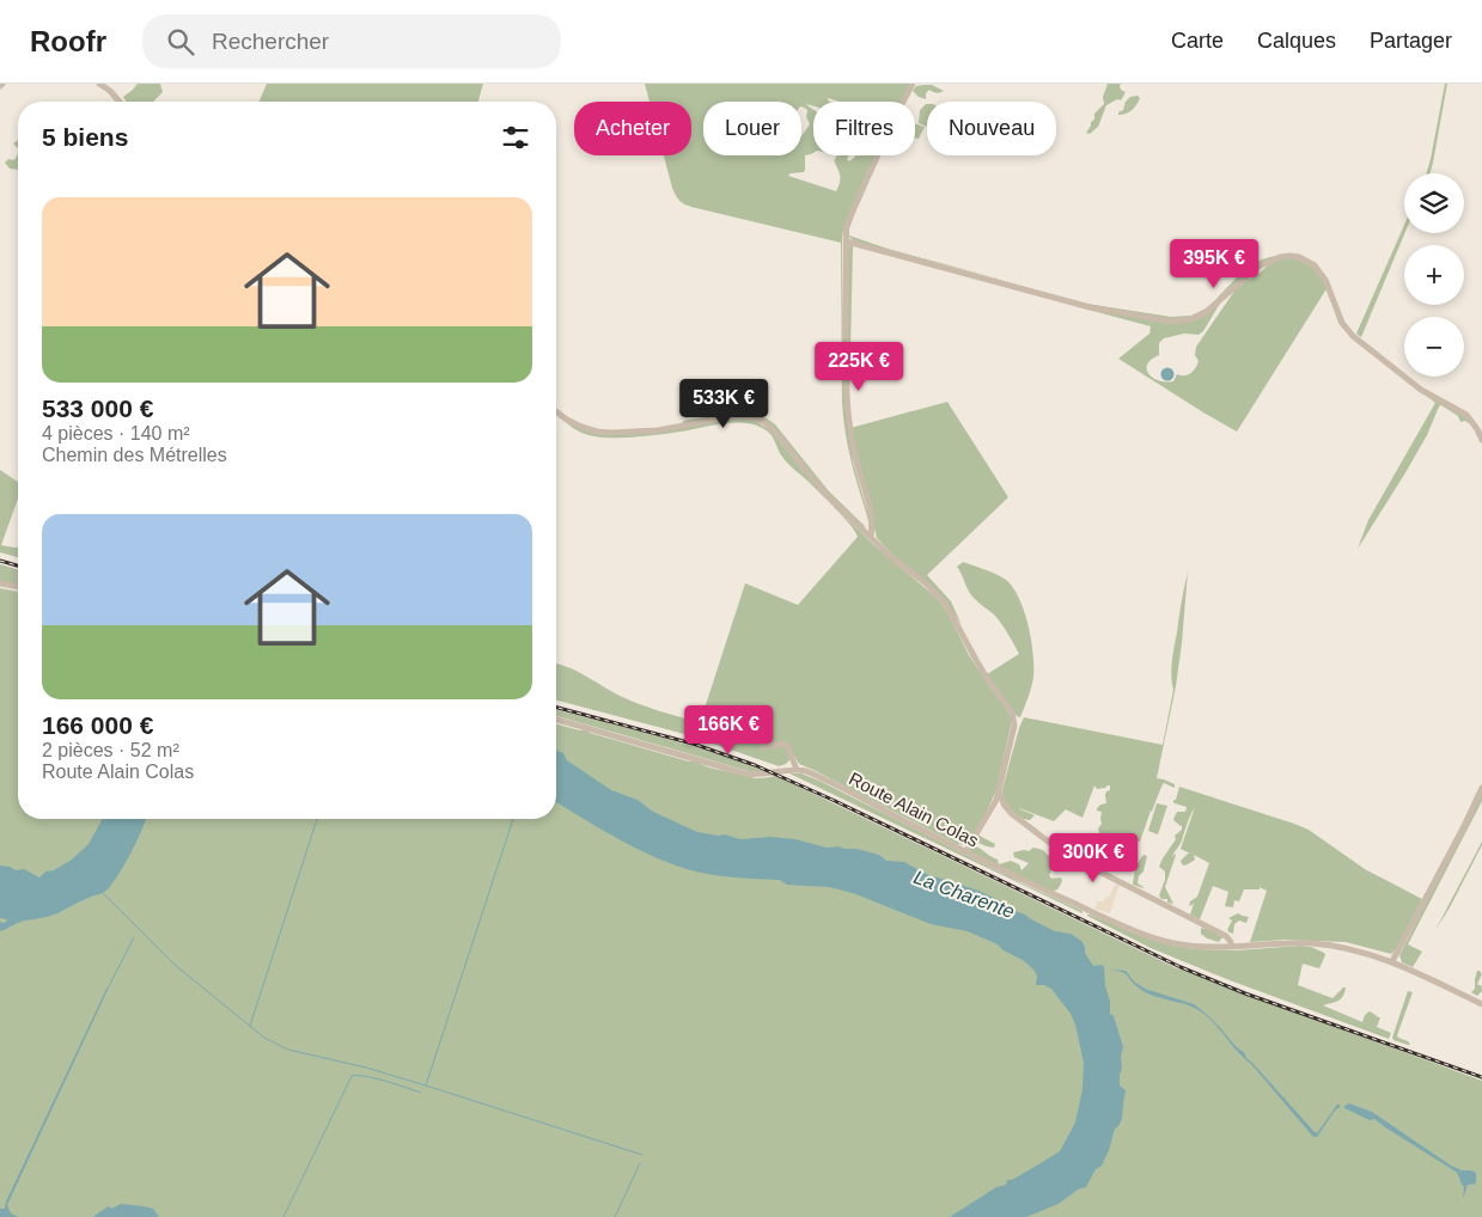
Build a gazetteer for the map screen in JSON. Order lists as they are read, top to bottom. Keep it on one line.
{"streets":{"street":["Route Alain Colas"]},"water":["La Charente"],"page":{"header":"Roofr","search":"Rechercher","nav":["Carte","Calques","Partager"],"chip":["Acheter","Louer","Filtres","Nouveau"],"heading":"5 biens","map_buttons":["+","−"],"list":[{"name":"533 000 €","note":"4 pièces · 140 m² · Chemin des Métrelles"},{"name":"166 000 €","note":"2 pièces · 52 m² · Route Alain Colas"}],"price":["395K €","225K €","533K €","166K €","300K €"]}}
